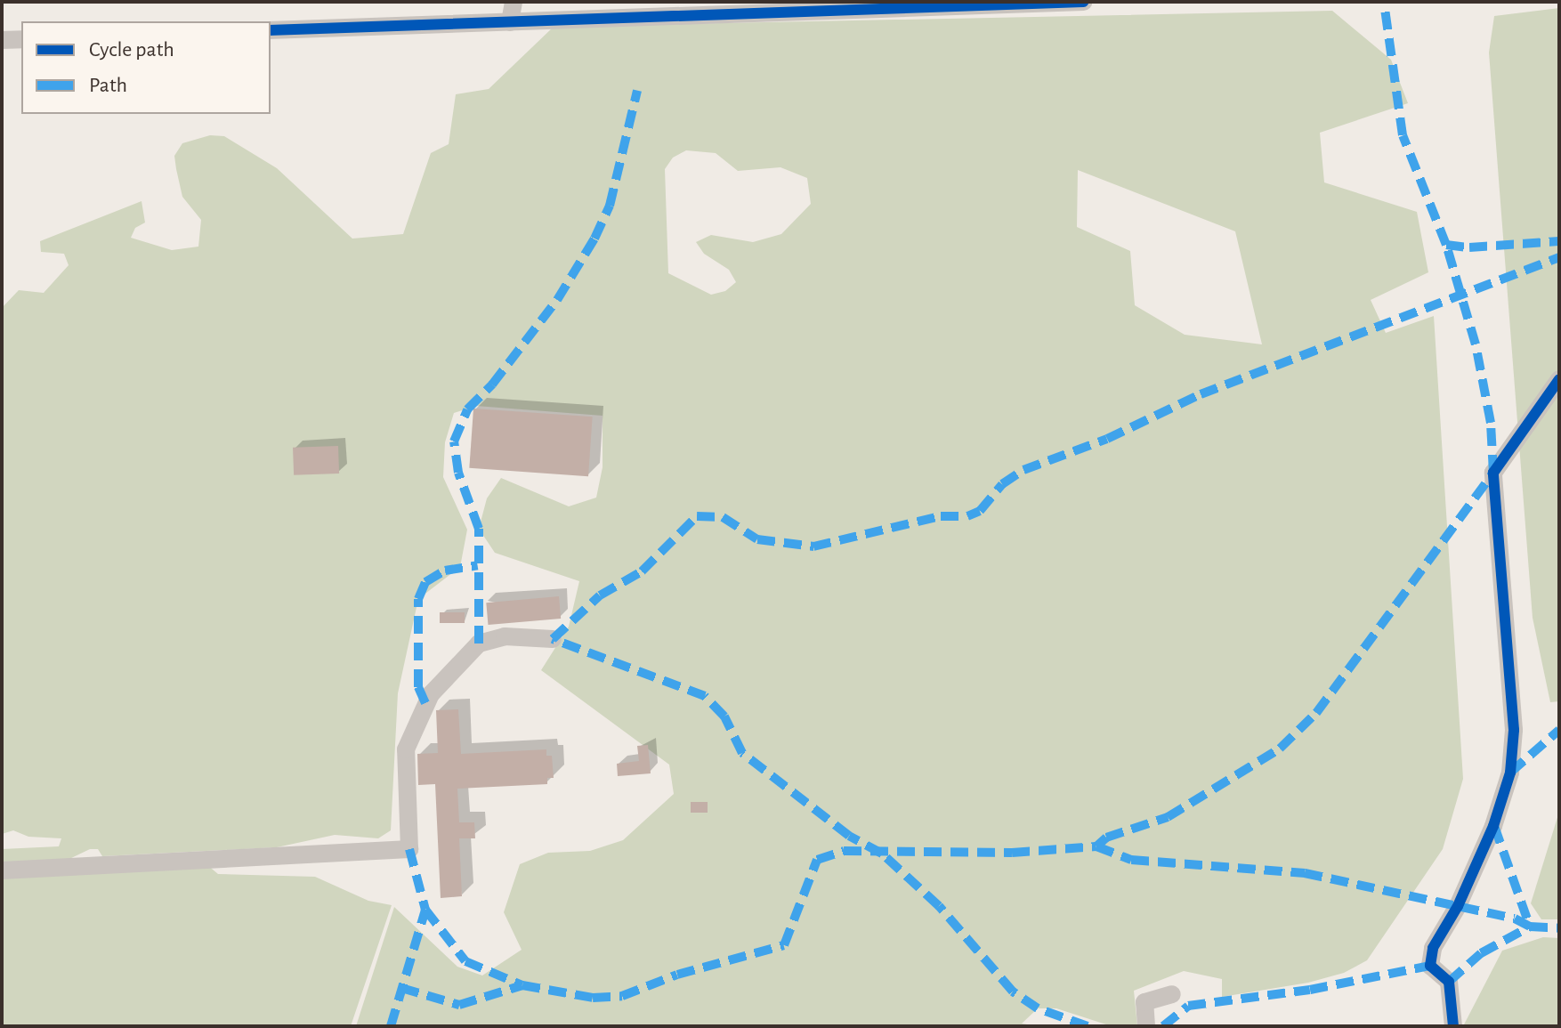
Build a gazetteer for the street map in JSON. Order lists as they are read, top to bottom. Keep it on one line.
{"legend":["Cycle path","Path"]}
